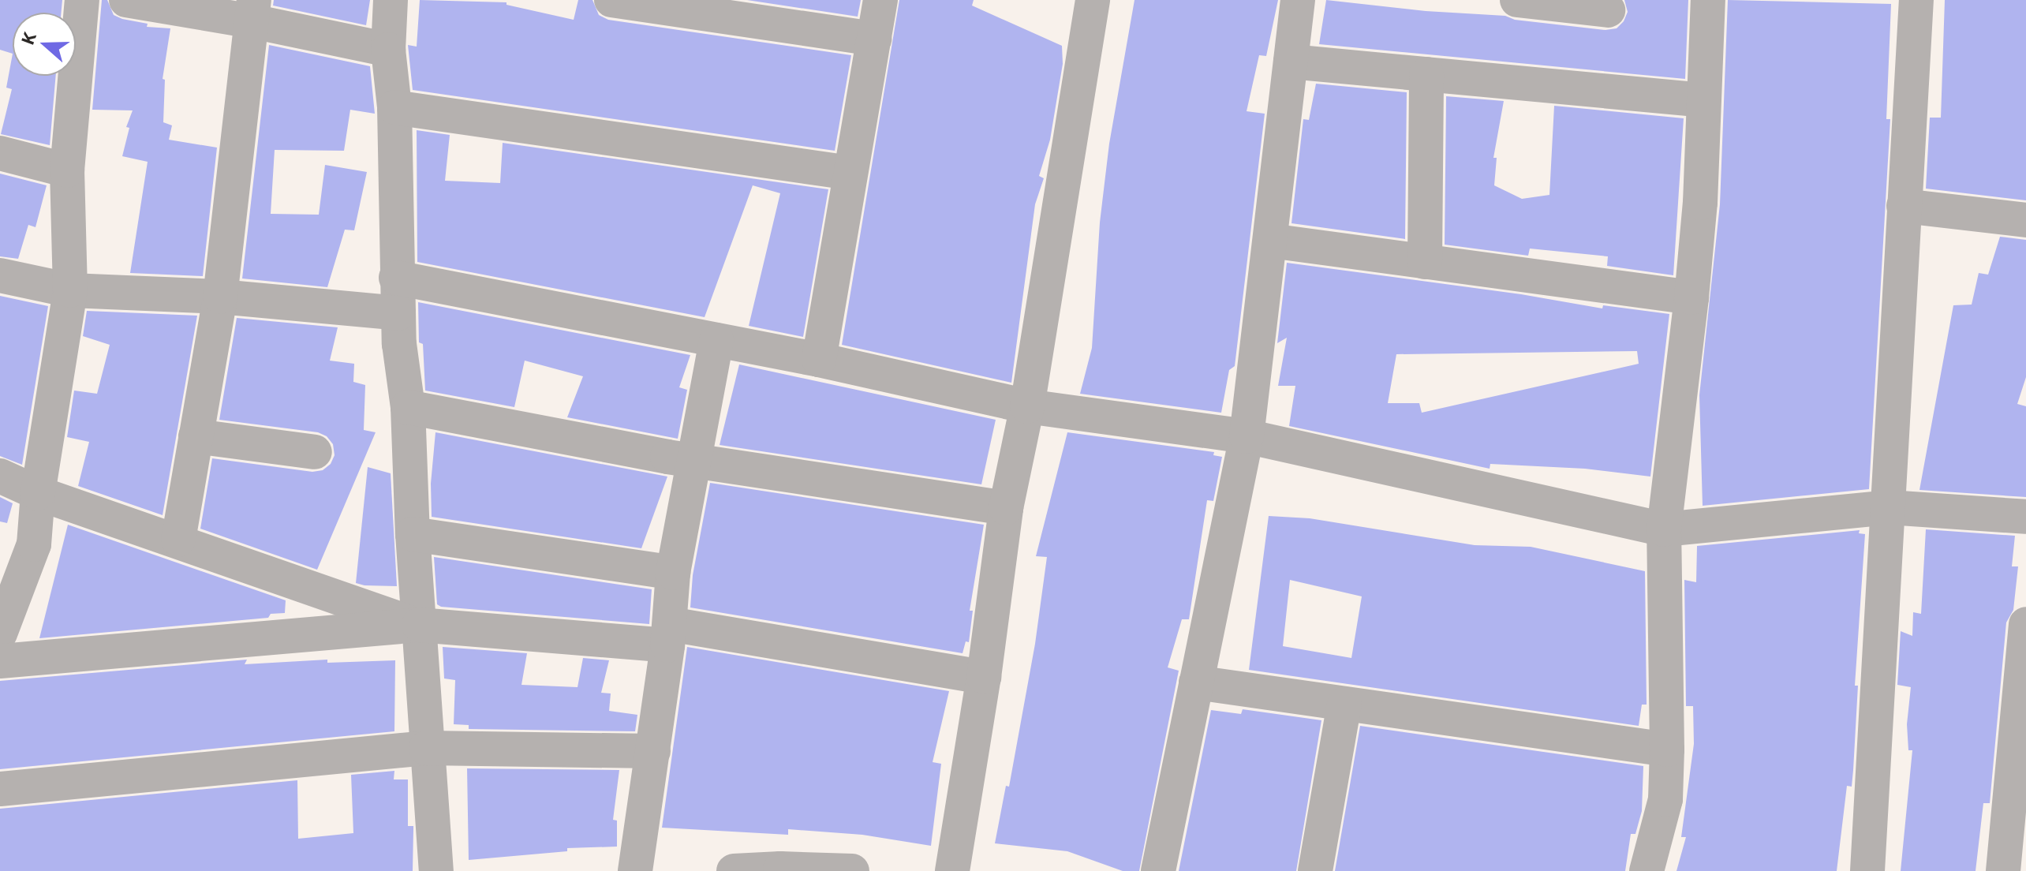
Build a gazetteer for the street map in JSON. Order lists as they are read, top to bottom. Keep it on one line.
{"north":"left"}
